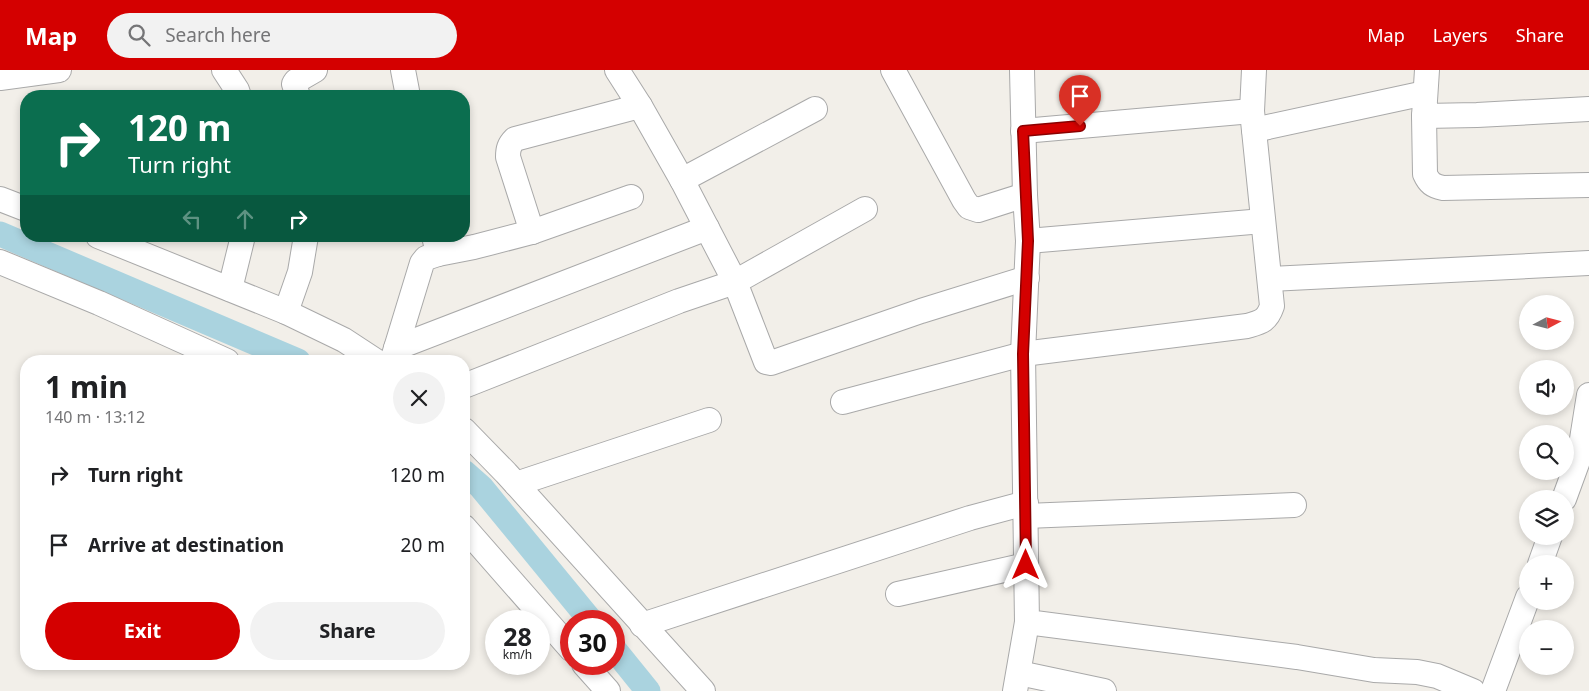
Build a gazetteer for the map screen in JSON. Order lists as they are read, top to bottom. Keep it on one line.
{"north":"right","page":{"header":"Map","search":"Search here","nav":["Map","Layers","Share"],"turn":["120 m","Turn right"],"map_buttons":["+","−"],"heading":["1 min","140 m · 13:12"],"list":[{"name":"Turn right","value":"120 m"},{"name":"Arrive at destination","value":"20 m"}],"buttons":["Exit","Share"],"speed":"28 km/h","limit":"30"}}
